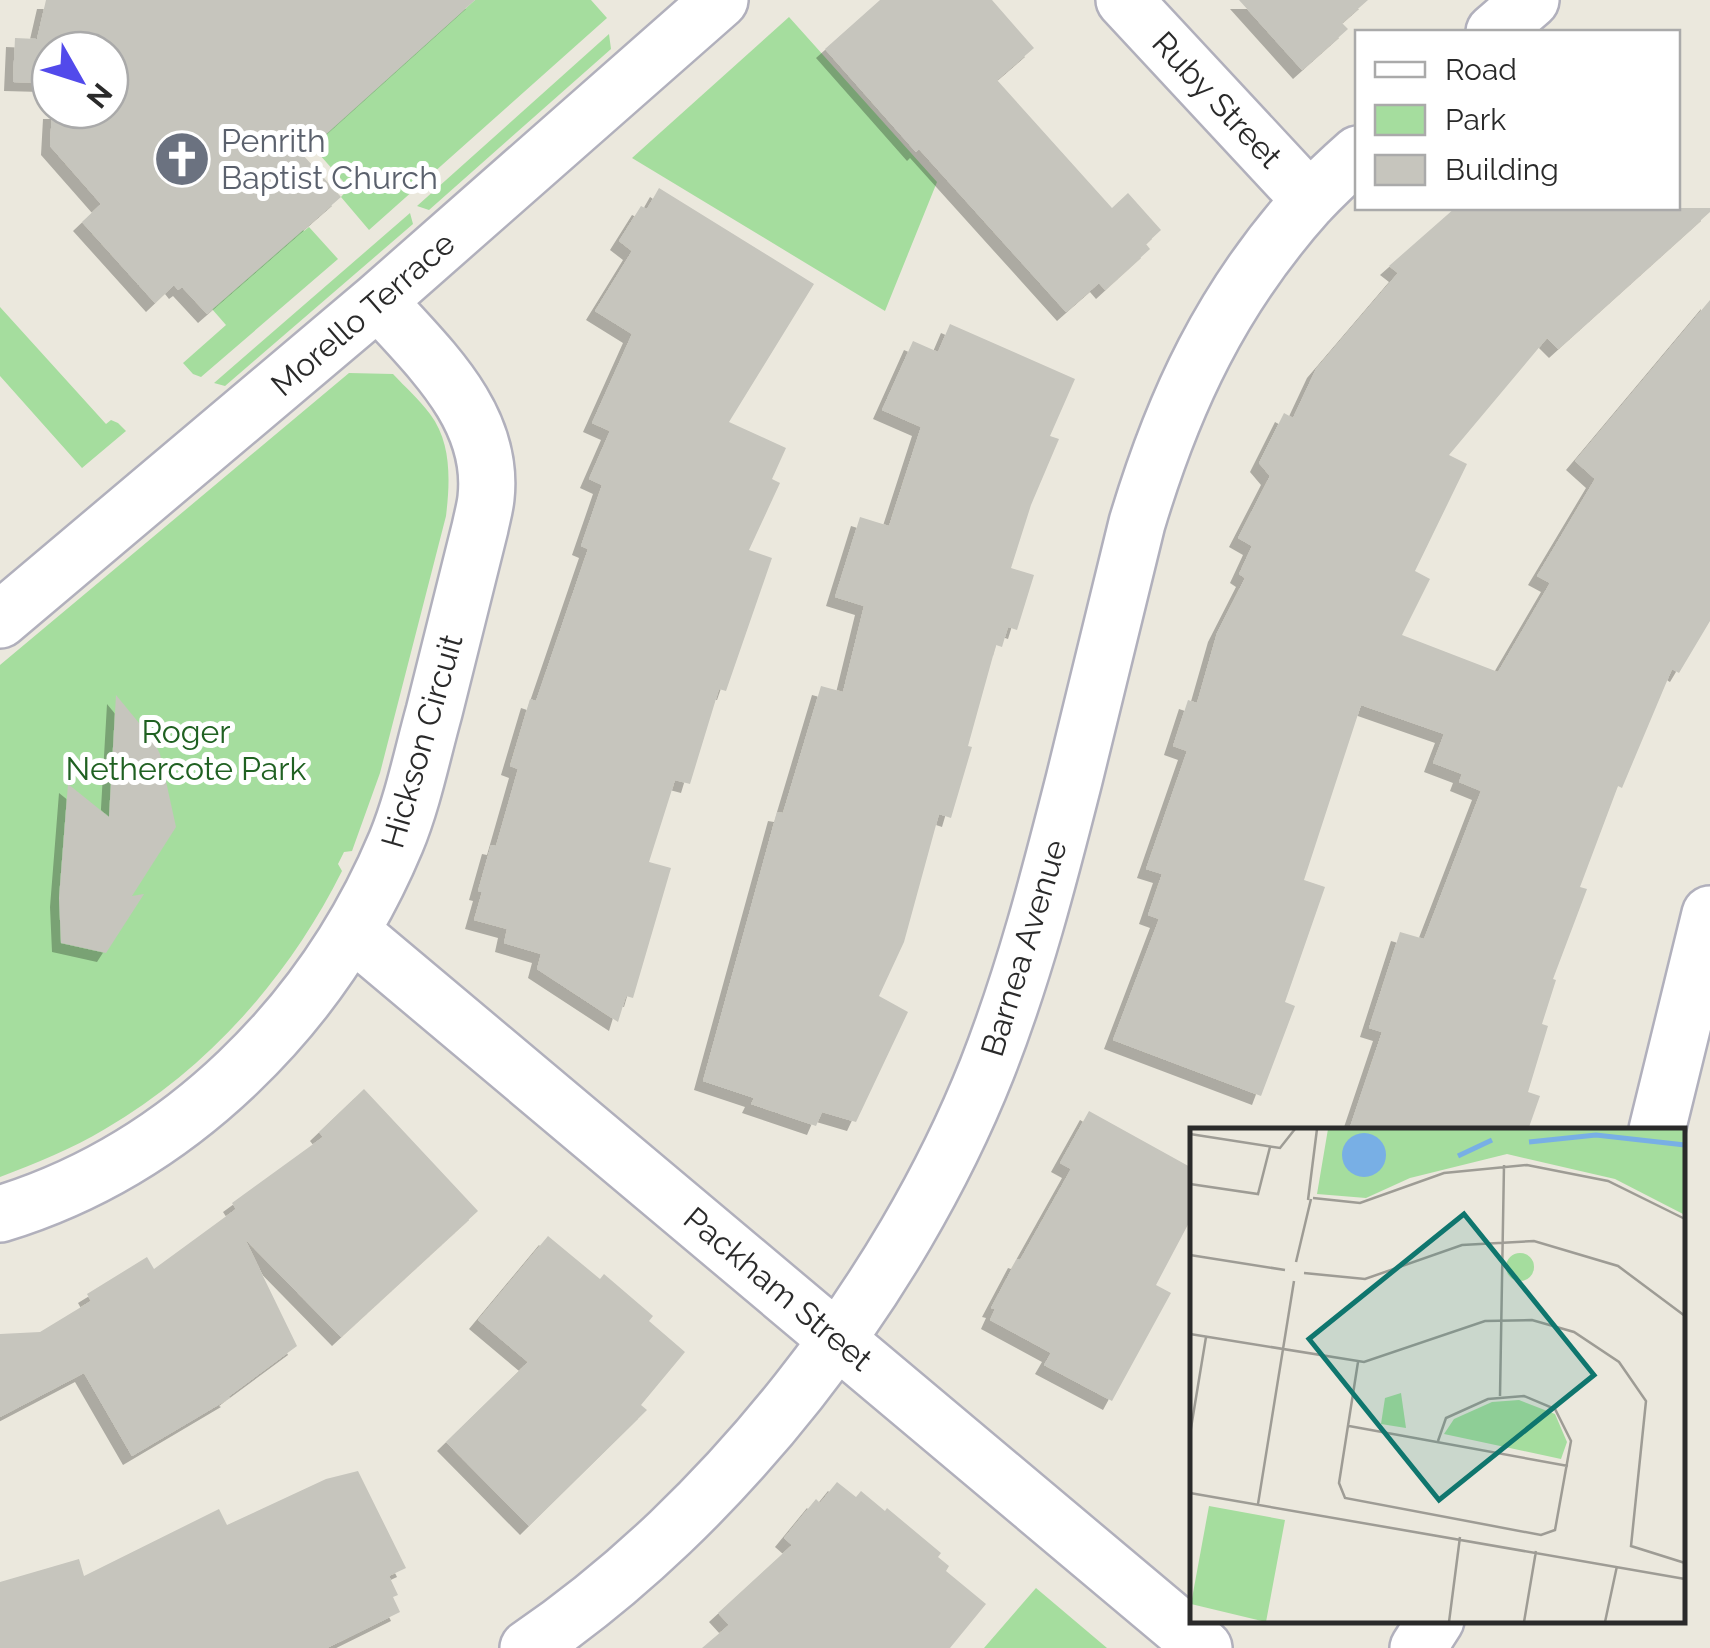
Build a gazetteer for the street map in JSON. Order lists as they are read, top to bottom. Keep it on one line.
{"streets":{"street":["Ruby Street","Morello Terrace","Hickson Circuit","Barnea Avenue","Packham Street"]},"crossings":[["Ruby Street","Barnea Avenue"],["Morello Terrace","Hickson Circuit"],["Hickson Circuit","Packham Street"],["Barnea Avenue","Packham Street"]],"parks":["Roger Nethercote Park"],"places":{"church":["Penrith Baptist Church"]},"legend":["Road","Park","Building"],"north":"bottom right"}
